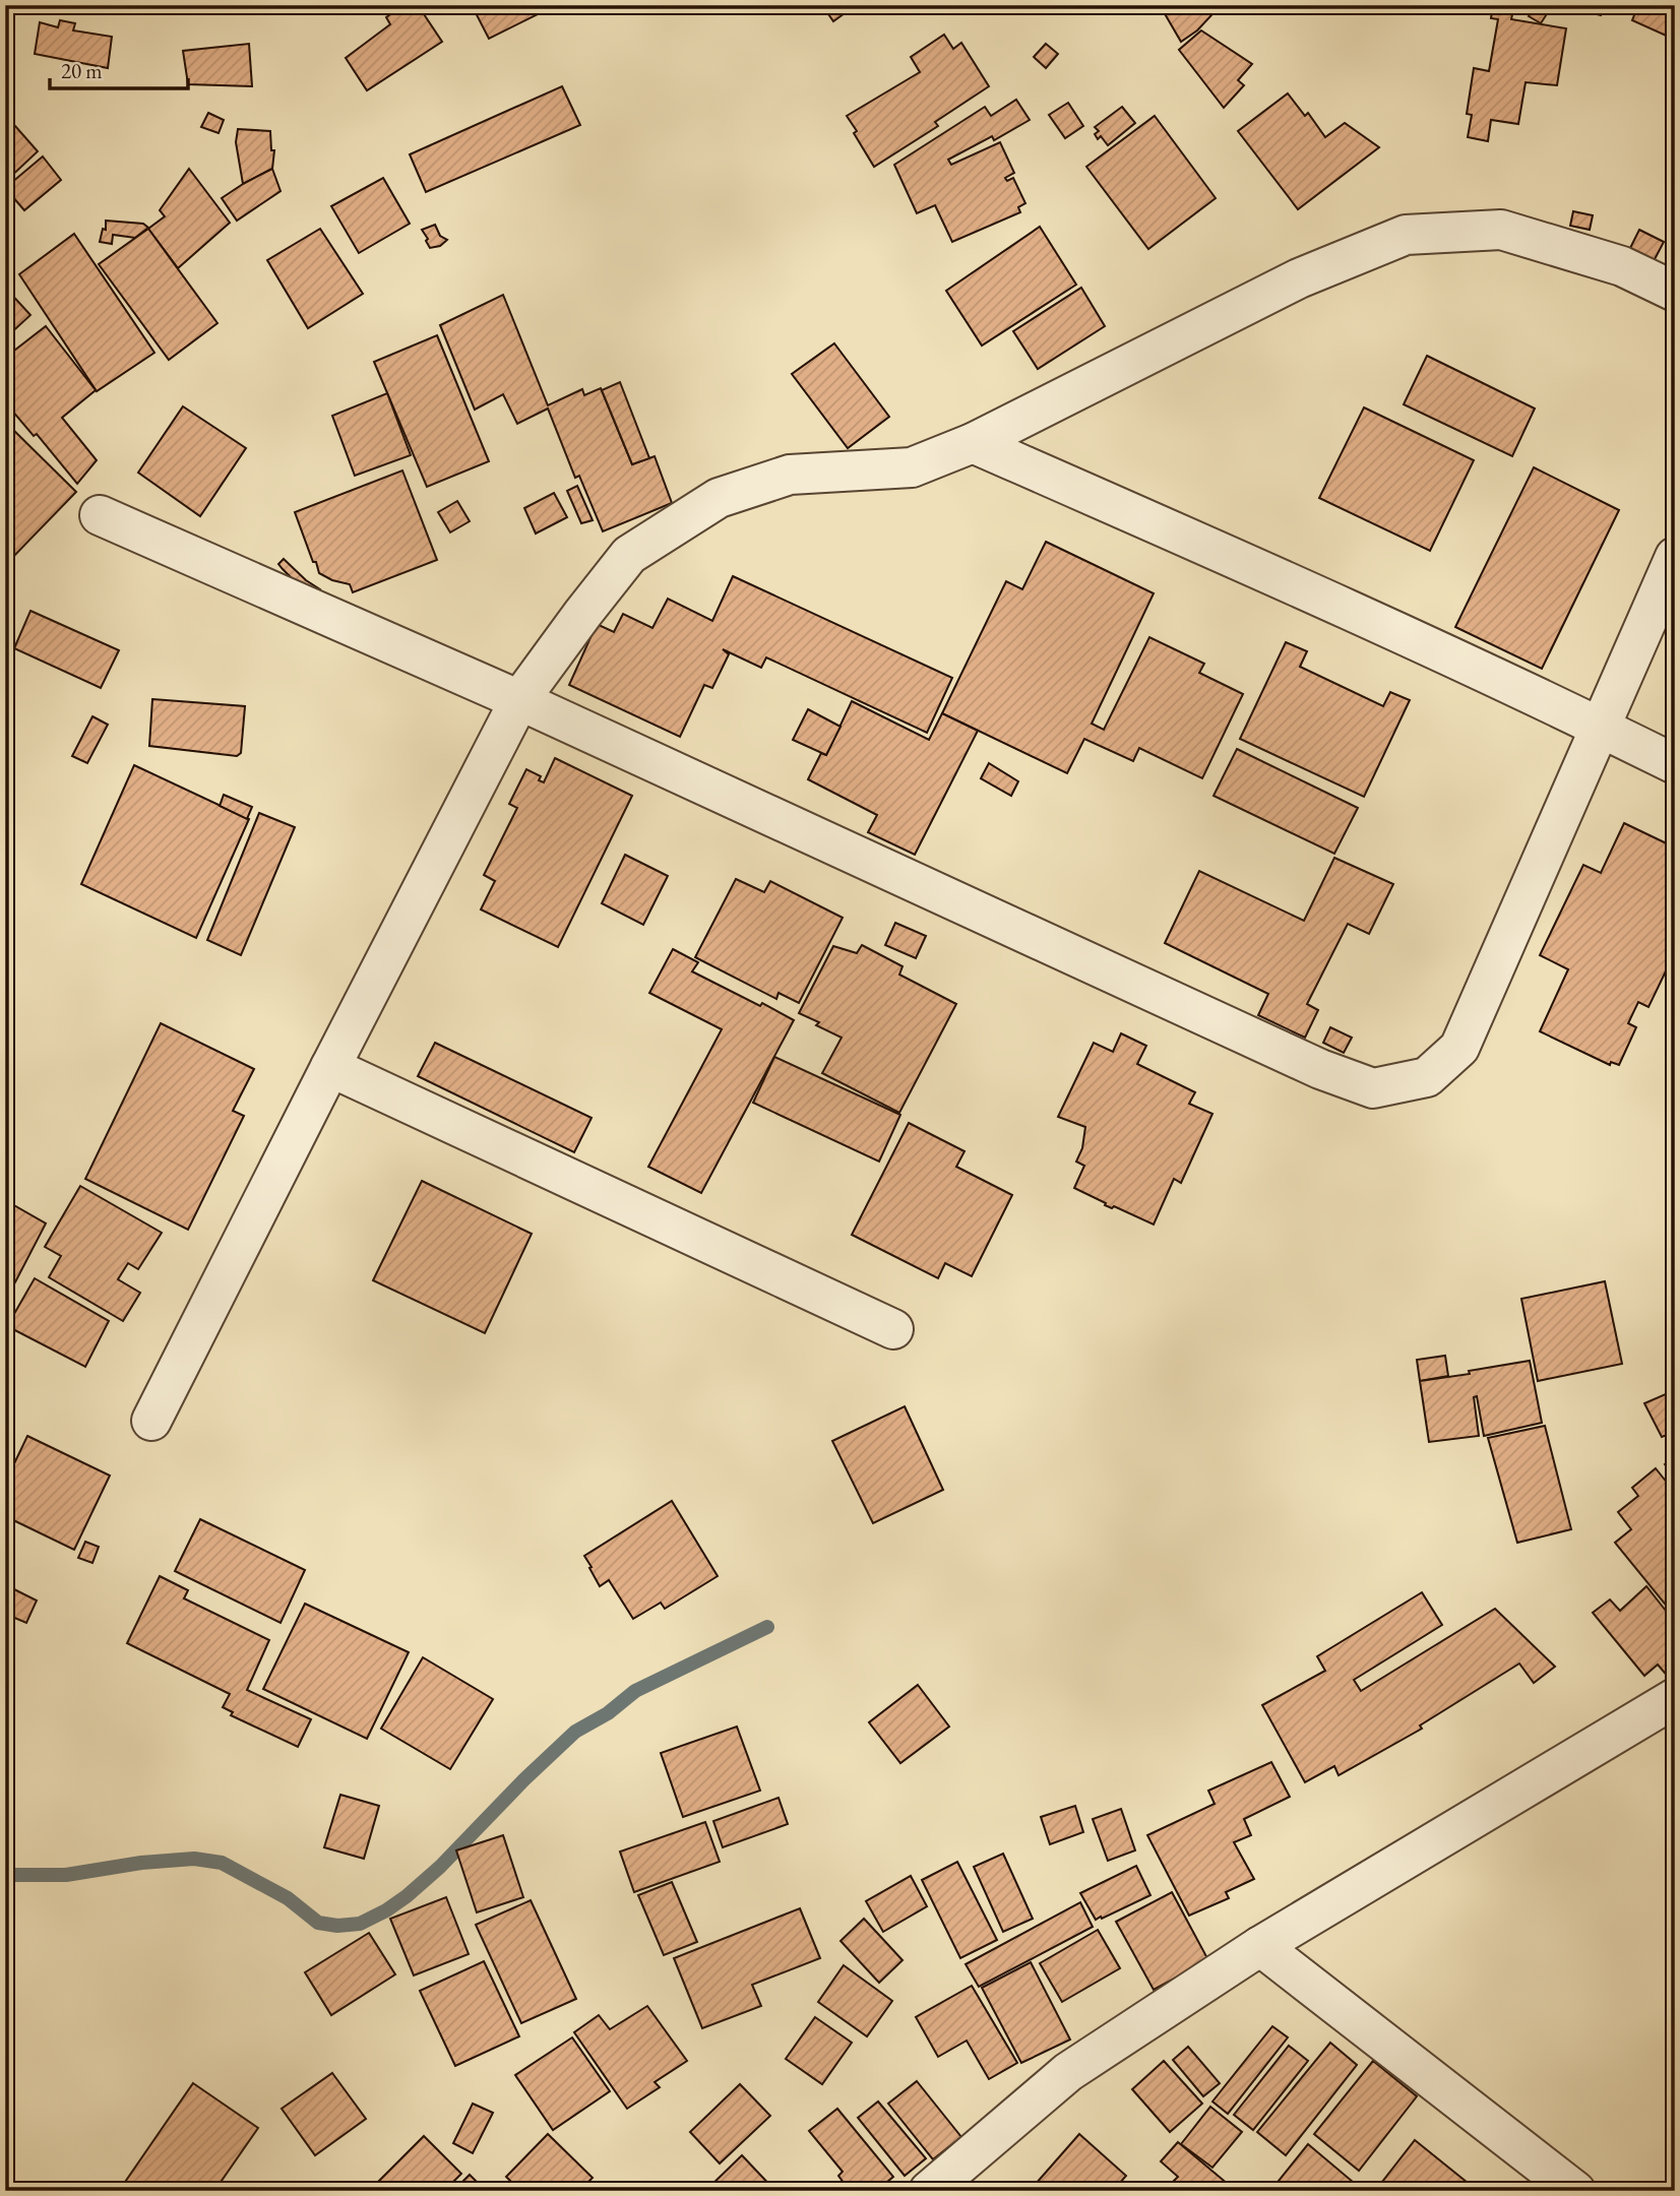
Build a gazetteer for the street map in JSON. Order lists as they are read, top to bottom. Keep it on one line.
{"scale_bar":"20 m"}
